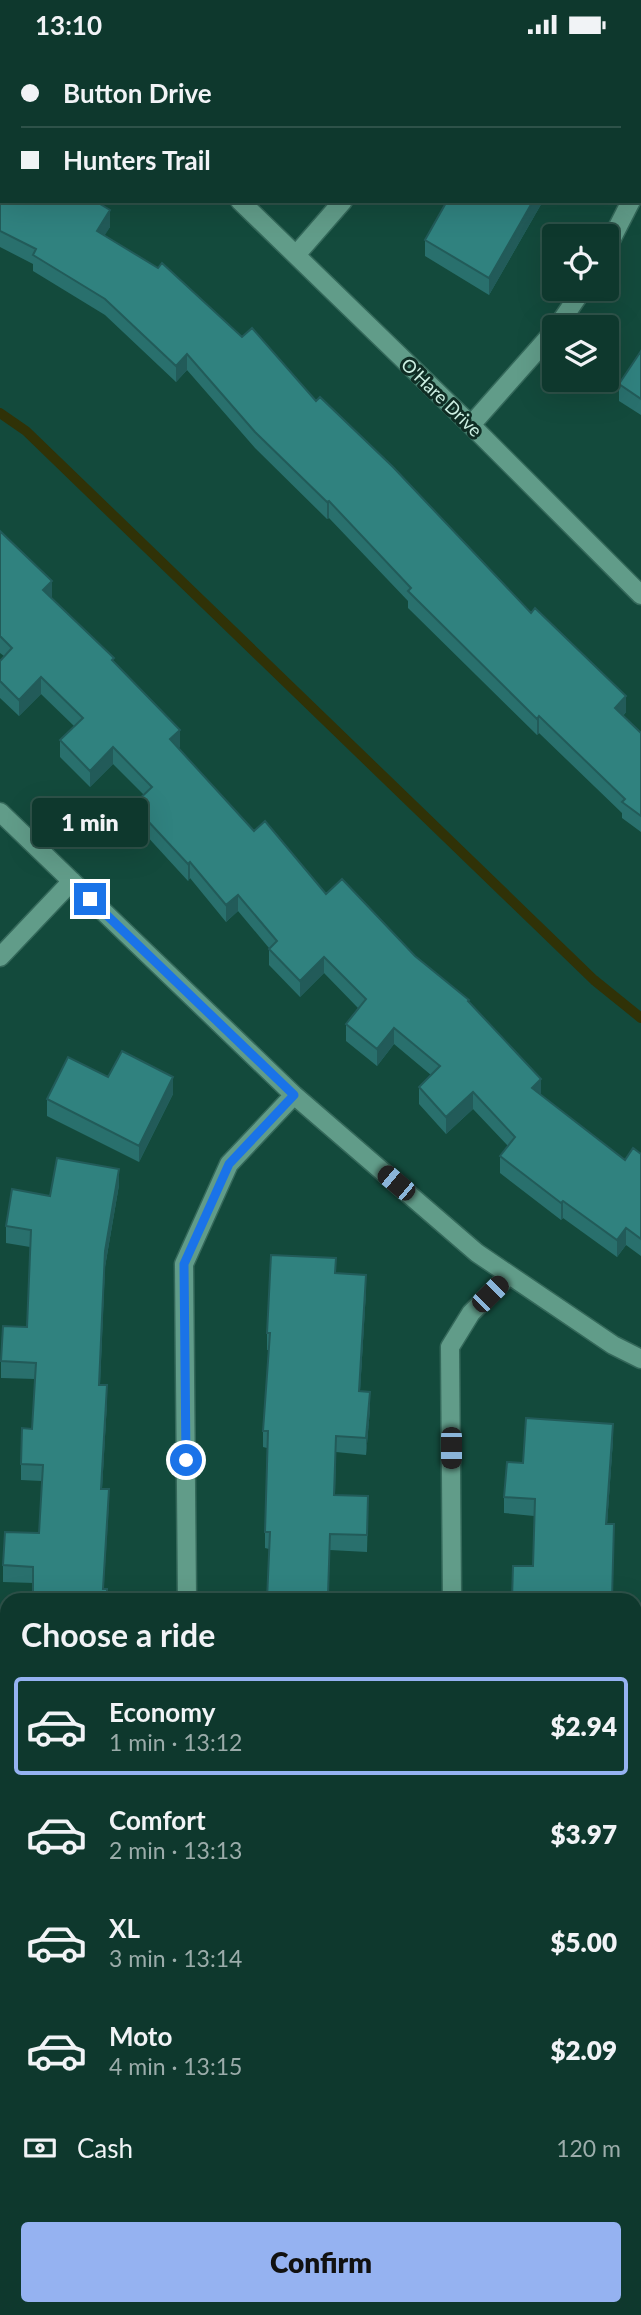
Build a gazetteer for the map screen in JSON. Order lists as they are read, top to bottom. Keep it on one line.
{"streets":{"street":["O'Hare Drive"]},"page":{"status":"13:10","banner":["Button Drive","Hunters Trail"],"bubble":"1 min","heading":"Choose a ride","list":[{"name":"Economy","note":"1 min · 13:12","value":"$2.94"},{"name":"Comfort","note":"2 min · 13:13","value":"$3.97"},{"name":"XL","note":"3 min · 13:14","value":"$5.00"},{"name":"Moto","note":"4 min · 13:15","value":"$2.09"}],"pay":["Cash","120 m"],"buttons":"Confirm"}}
